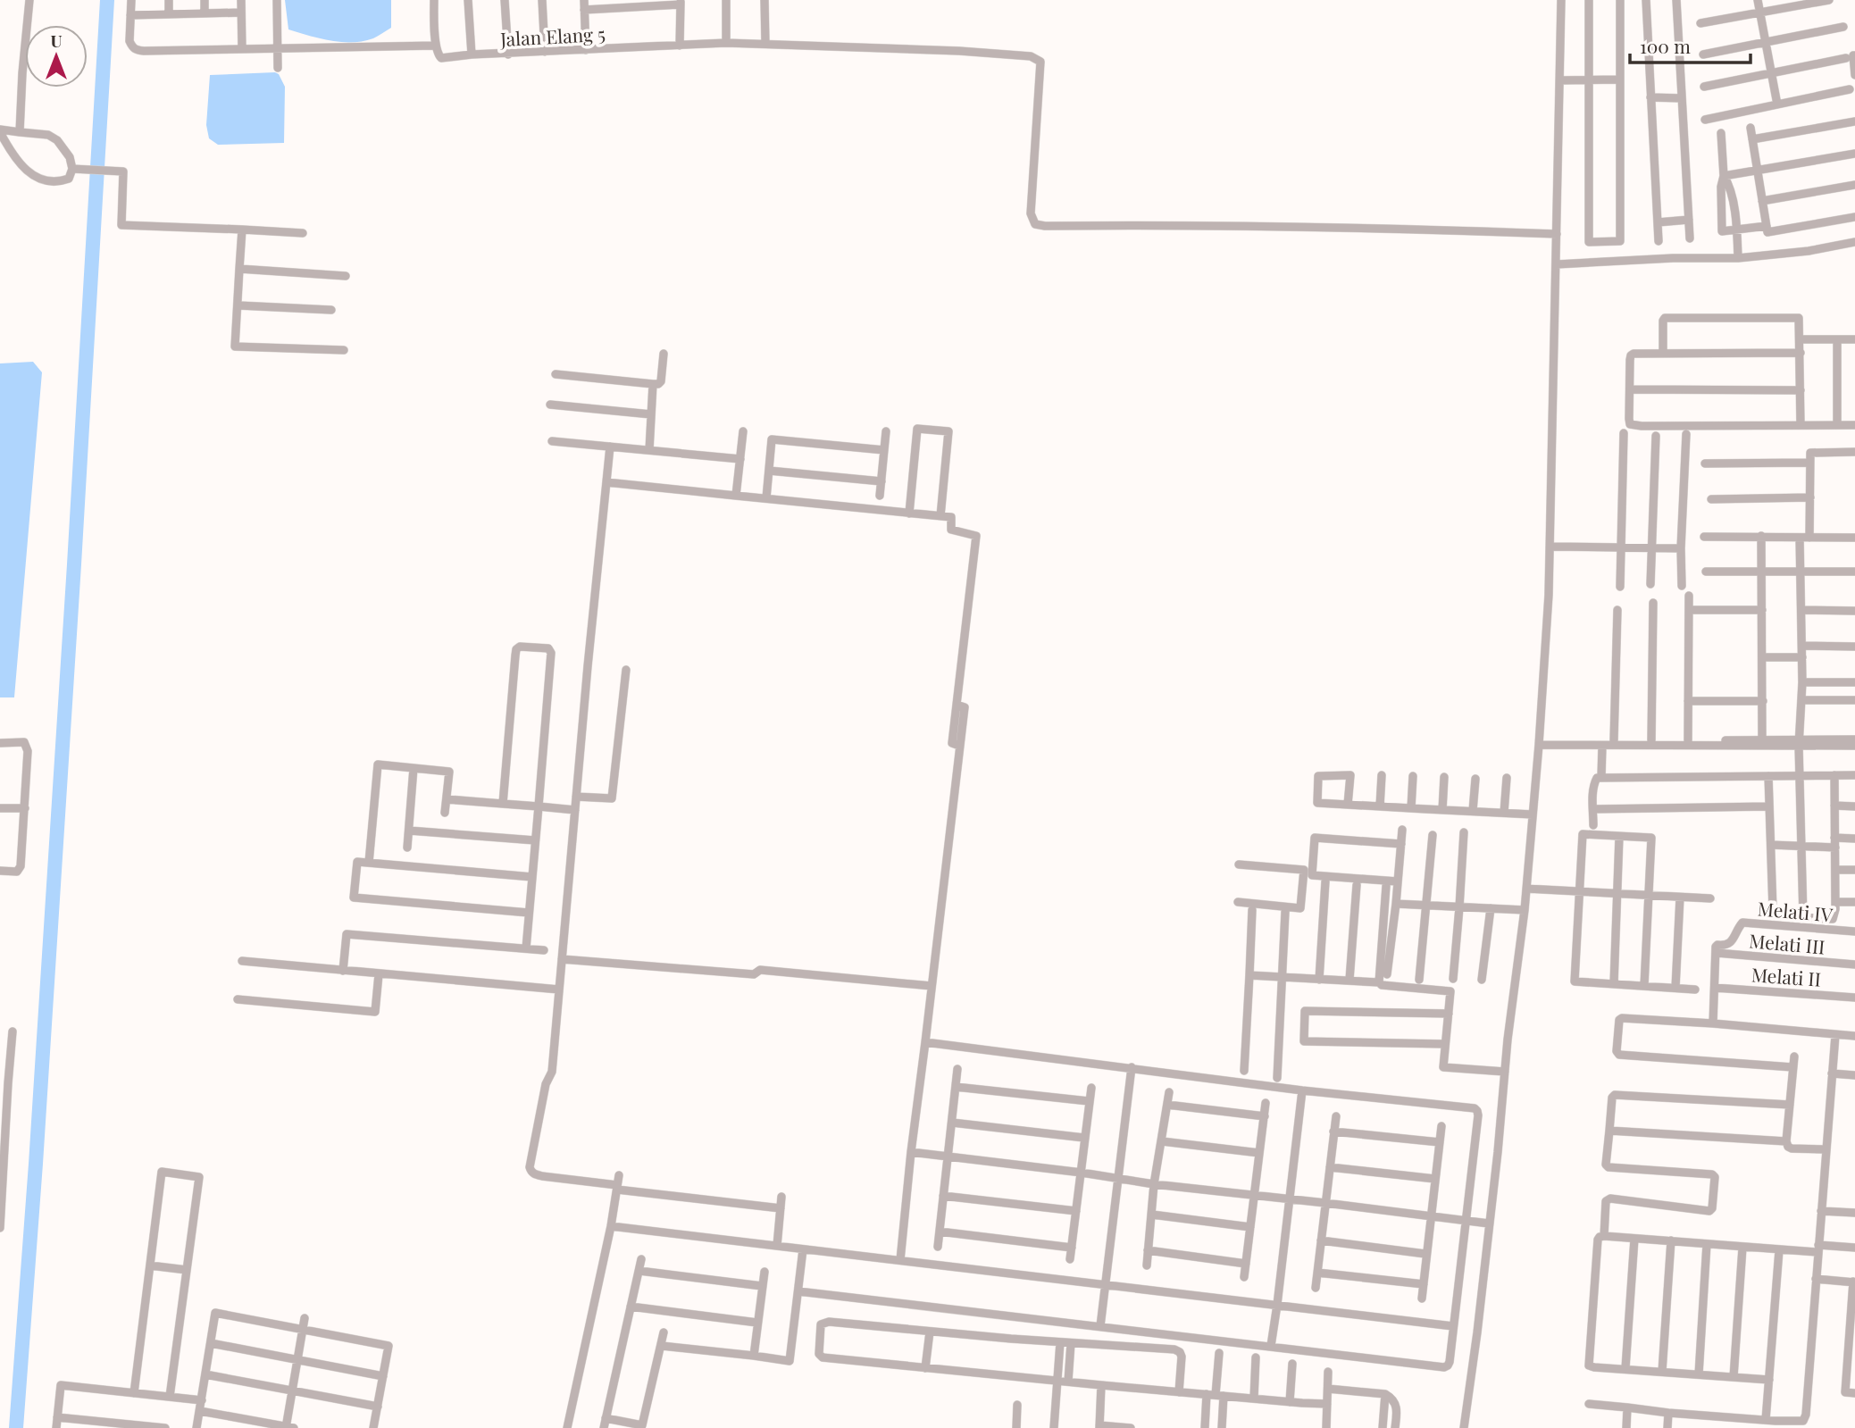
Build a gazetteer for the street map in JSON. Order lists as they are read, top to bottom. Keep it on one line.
{"streets":{"street":["Jalan Elang 5","Melati IV","Melati III","Melati II"]},"crossings":[["Melati IV","Melati III"]],"scale_bar":"100 m","north":"top"}
